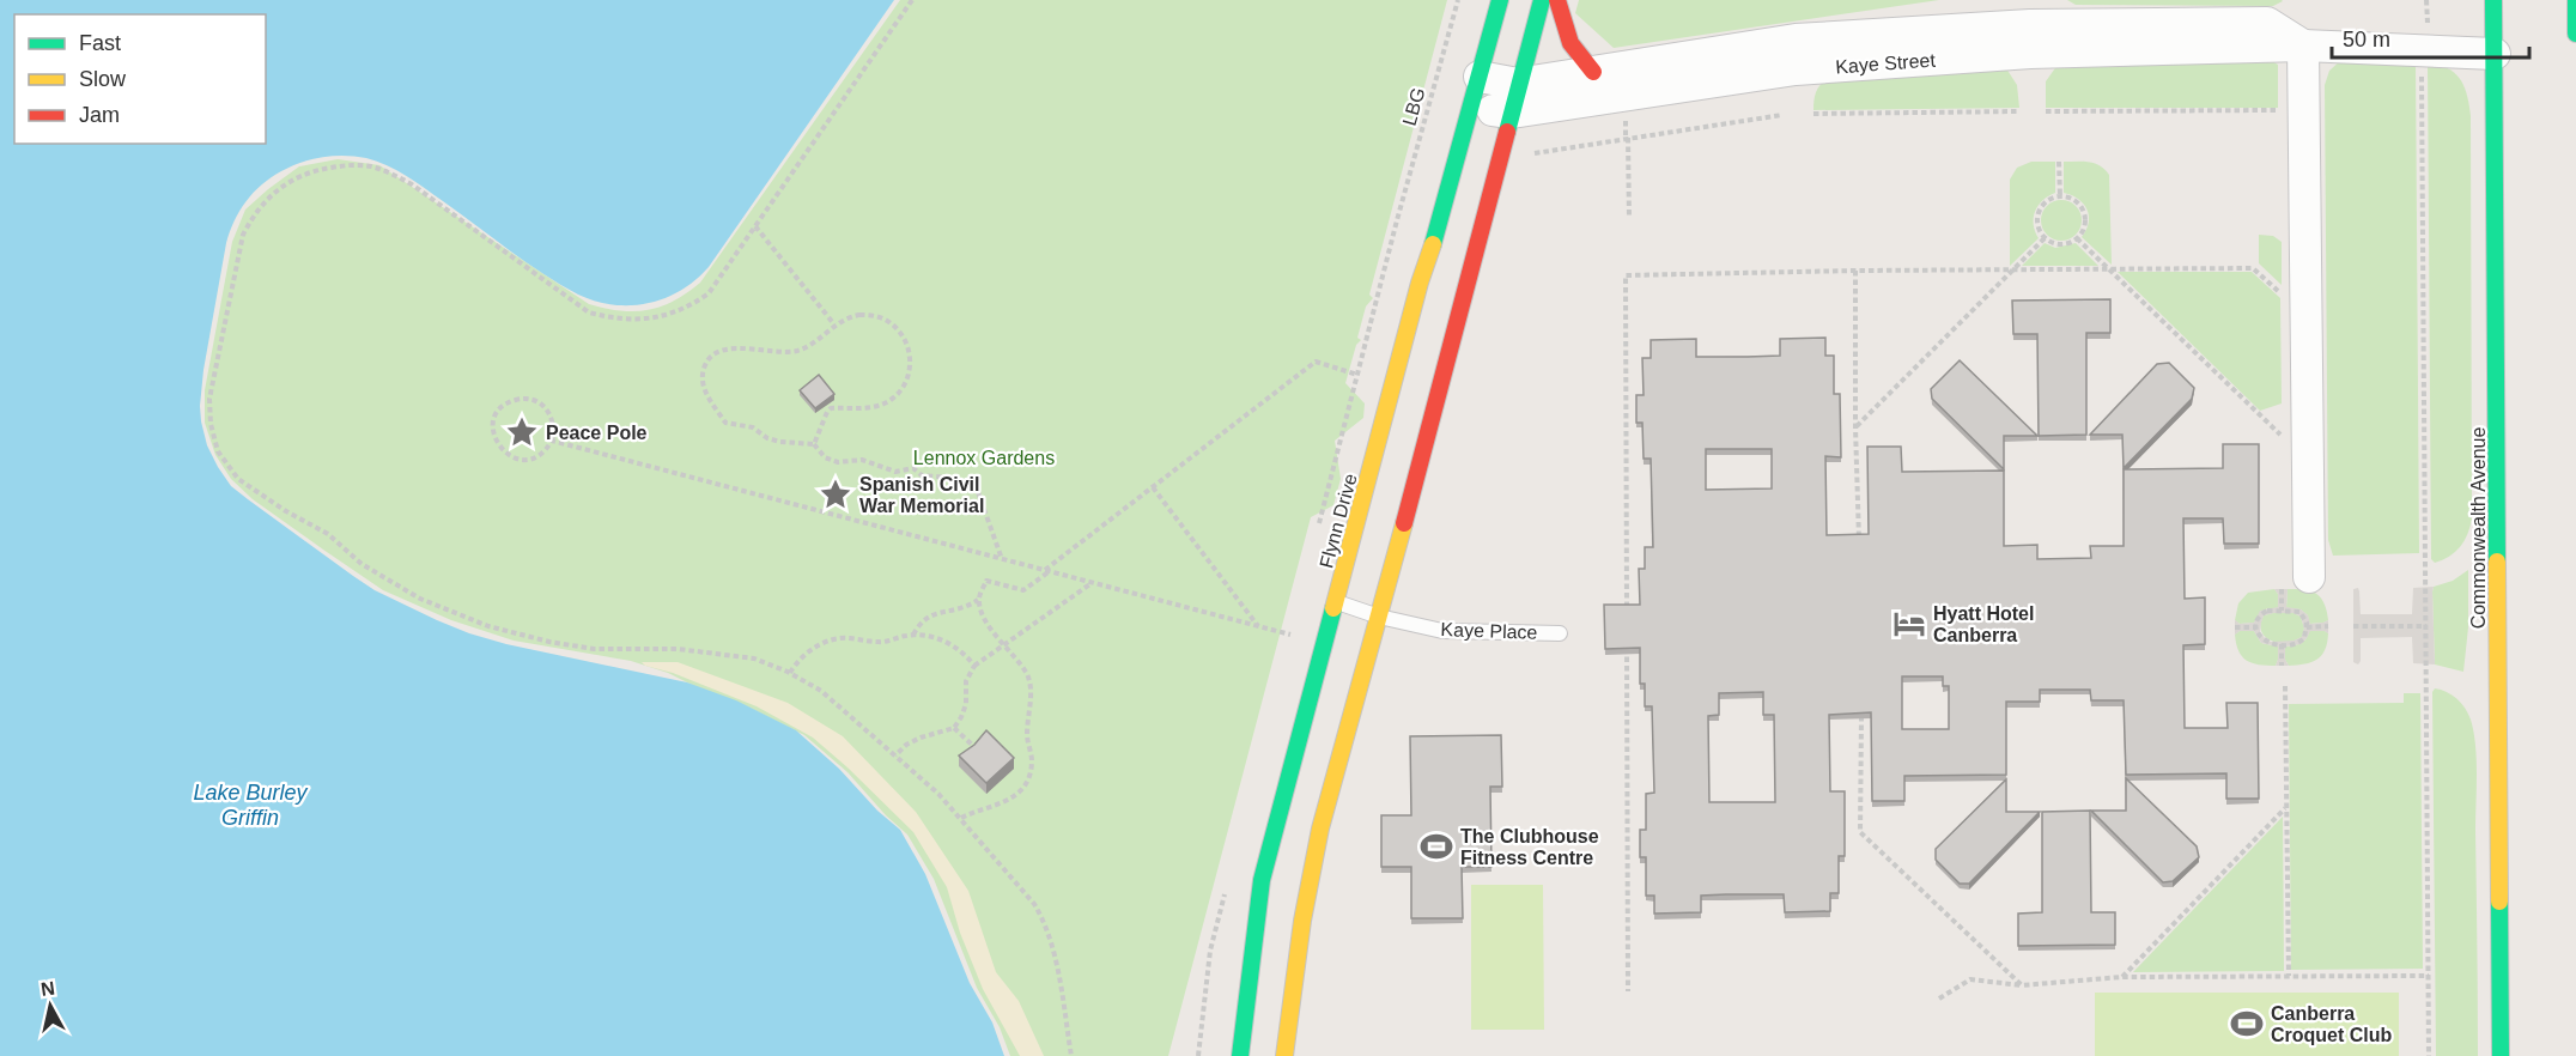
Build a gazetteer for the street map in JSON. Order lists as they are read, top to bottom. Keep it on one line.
{"streets":{"main road":["Flynn Drive","Commonwealth Avenue"],"street":["Kaye Street"],"lane":["Kaye Place"],"path":["LBG"]},"crossings":[["Kaye Street","Flynn Drive"],["Kaye Street","Commonwealth Avenue"],["Flynn Drive","Kaye Place"]],"water":["Lake Burley Griffin"],"parks":["Lennox Gardens"],"places":{"place":["Peace Pole","Spanish Civil War Memorial"],"hotel":["Hyatt Hotel Canberra"],"sports":["The Clubhouse Fitness Centre","Canberra Croquet Club"]},"legend":["Fast","Slow","Jam"],"scale_bar":"50 m","north":"top"}
